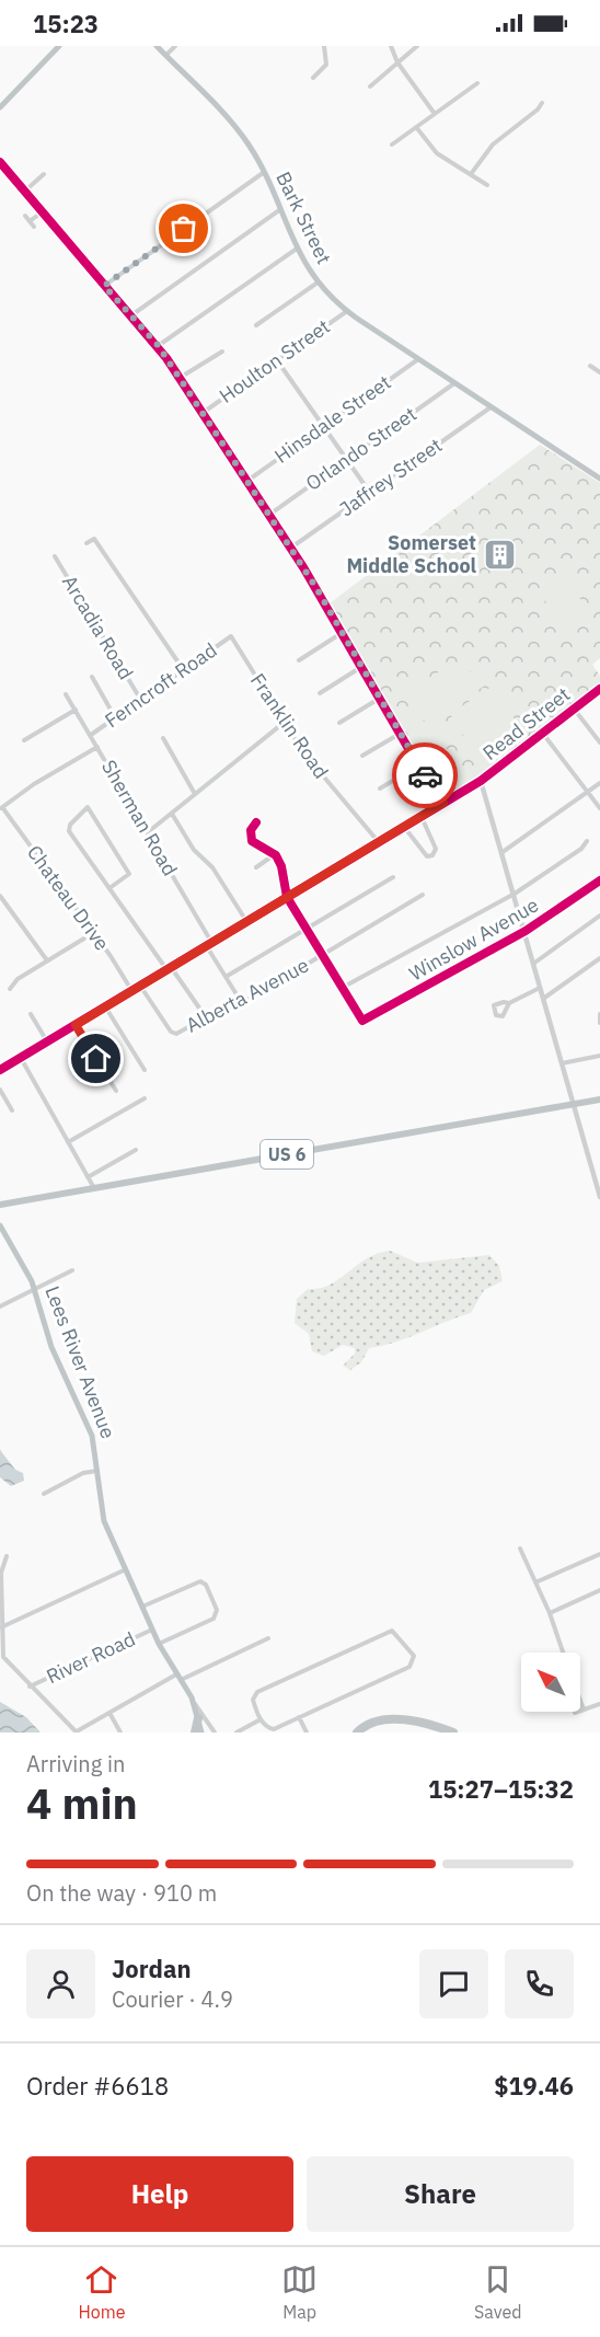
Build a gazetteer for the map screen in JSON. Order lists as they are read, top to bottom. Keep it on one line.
{"streets":{"main road":["Bark Street","Read Street","US 6","Lees River Avenue"],"street":["Houlton Street","Hinsdale Street","Orlando Street","Jaffrey Street","Arcadia Road","Ferncroft Road","Franklin Road","Sherman Road","Chateau Drive","Winslow Avenue","Alberta Avenue","River Road"]},"crossings":[["Bark Street","Houlton Street"],["Bark Street","Hinsdale Street"],["Bark Street","Orlando Street"],["Bark Street","Jaffrey Street"],["Arcadia Road","Ferncroft Road"],["Ferncroft Road","Franklin Road"],["Ferncroft Road","Sherman Road"],["Read Street","Franklin Road"],["Read Street","Sherman Road"],["Read Street","Chateau Drive"],["Read Street","Alberta Avenue"],["Sherman Road","Alberta Avenue"],["Lees River Avenue","River Road"]],"places":{"building":["Somerset Middle School"]},"north":"top left","page":{"status":"15:23","heading":["4 min","Arriving in","15:27–15:32"],"panel":["Jordan","Courier · 4.9","Order #6618","$19.46"],"bar":"On the way · 910 m","buttons":["Help","Share"],"tabs":["Home","Map","Saved"]}}
